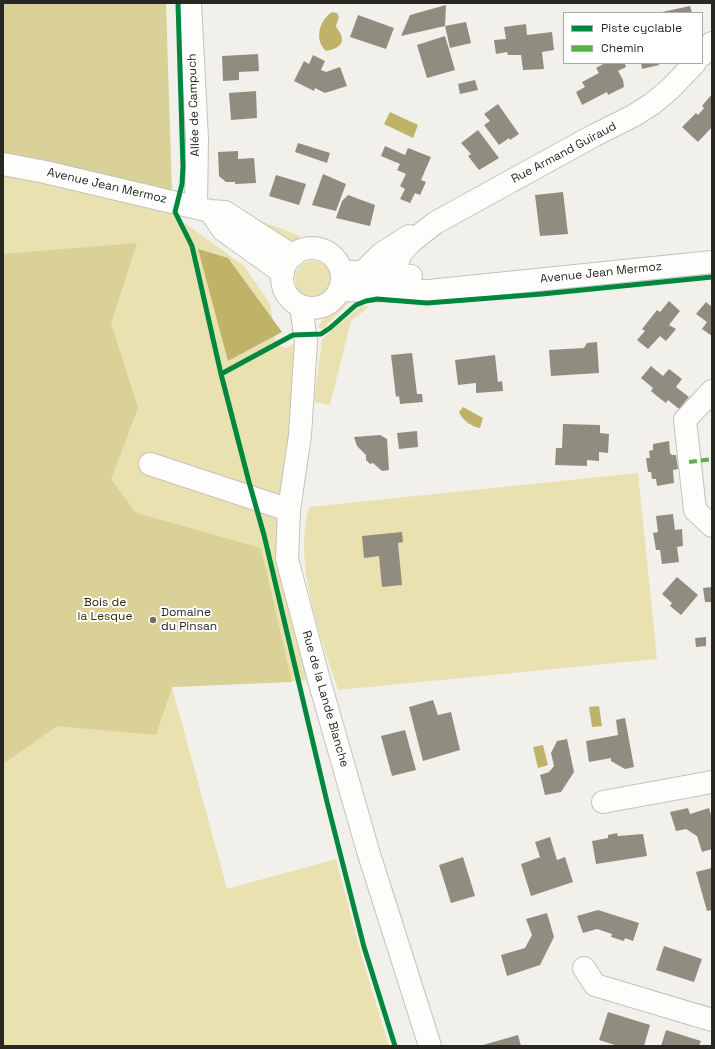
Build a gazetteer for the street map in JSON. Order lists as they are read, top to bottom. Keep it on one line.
{"streets":{"street":["Allée de Campuch","Rue Armand Guiraud","Avenue Jean Mermoz","Rue de la Lande Blanche"]},"crossings":[["Allée de Campuch","Avenue Jean Mermoz"],["Rue Armand Guiraud","Avenue Jean Mermoz"],["Rue Armand Guiraud","Rue de la Lande Blanche"],["Avenue Jean Mermoz","Rue de la Lande Blanche"]],"parks":["Bois de la Lesque"],"places":["Domaine du Pinsan"],"legend":["Piste cyclable","Chemin"]}
